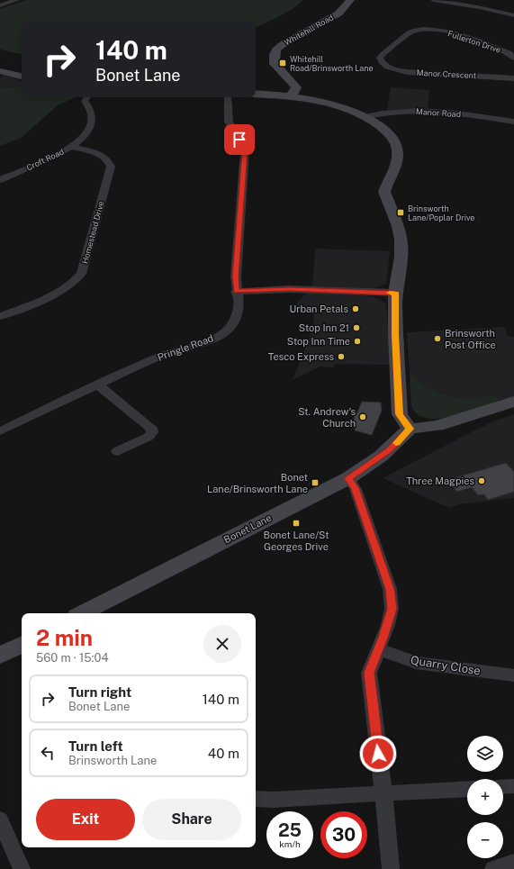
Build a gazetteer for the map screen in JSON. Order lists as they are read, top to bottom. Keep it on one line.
{"streets":{"street":["Whitehill Road","Fullerton Drive","Manor Crescent","Manor Road","Croft Road","Homestead Drive","Pringle Road","Bonet Lane","Quarry Close"]},"crossings":[["Fullerton Drive","Manor Crescent"],["Croft Road","Homestead Drive"]],"places":{"transit":["Whitehill Road/Brinsworth Lane","Brinsworth Lane/Poplar Drive","Bonet Lane/Brinsworth Lane","Bonet Lane/St Georges Drive"],"other":["Urban Petals","Stop Inn 21","Brinsworth Post Office","Stop Inn Time","Tesco Express","St. Andrew's Church","Three Magpies"]},"page":{"turn":["140 m","Bonet Lane"],"heading":["2 min","560 m · 15:04"],"list":[{"name":"Turn right","note":"Bonet Lane","value":"140 m"},{"name":"Turn left","note":"Brinsworth Lane","value":"40 m"}],"map_buttons":["+","−"],"buttons":["Exit","Share"],"speed":"25 km/h","limit":"30"}}
